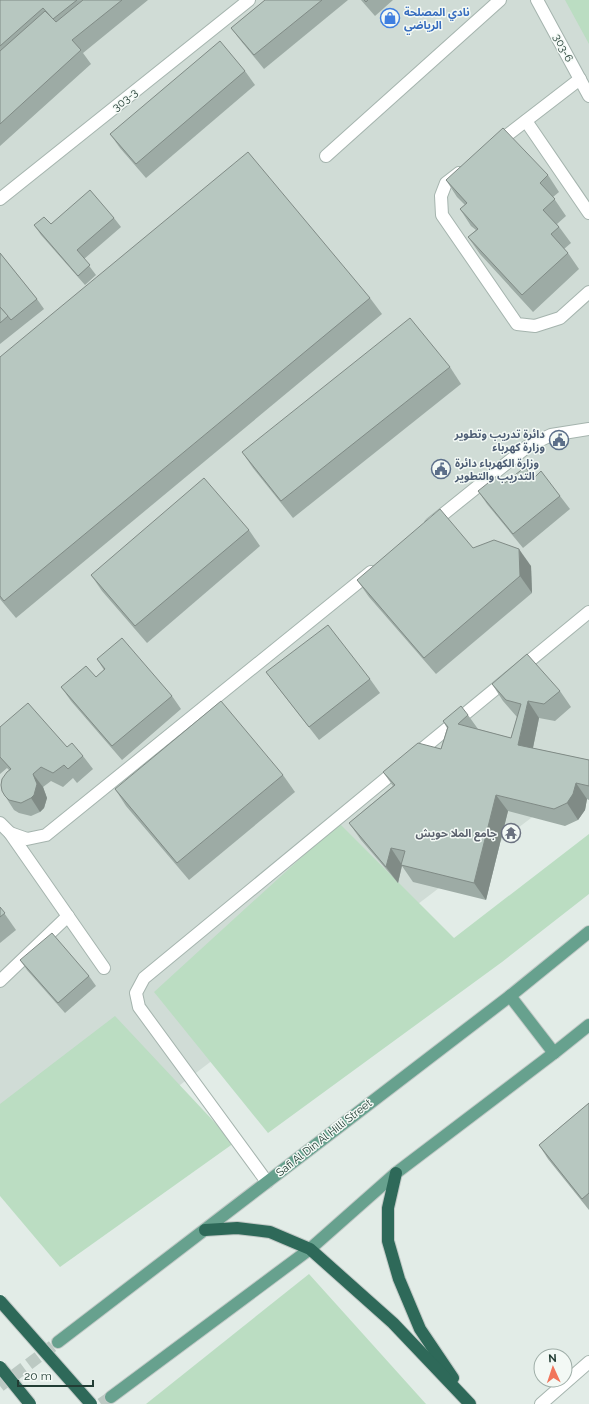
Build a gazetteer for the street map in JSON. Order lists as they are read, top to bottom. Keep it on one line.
{"streets":{"main road":["Safi Al Din Al Hilli Street"],"street":["303-6","303-3"]},"places":{"shop":["نادي المصلحة الرياضي"],"public building":["دائرة تدريب وتطوير وزارة كهرباء","وزارة الكهرباء دائرة التدريب والتطوير"],"temple":["جامع الملا حويش"]},"scale_bar":"20 m","north":"top"}
